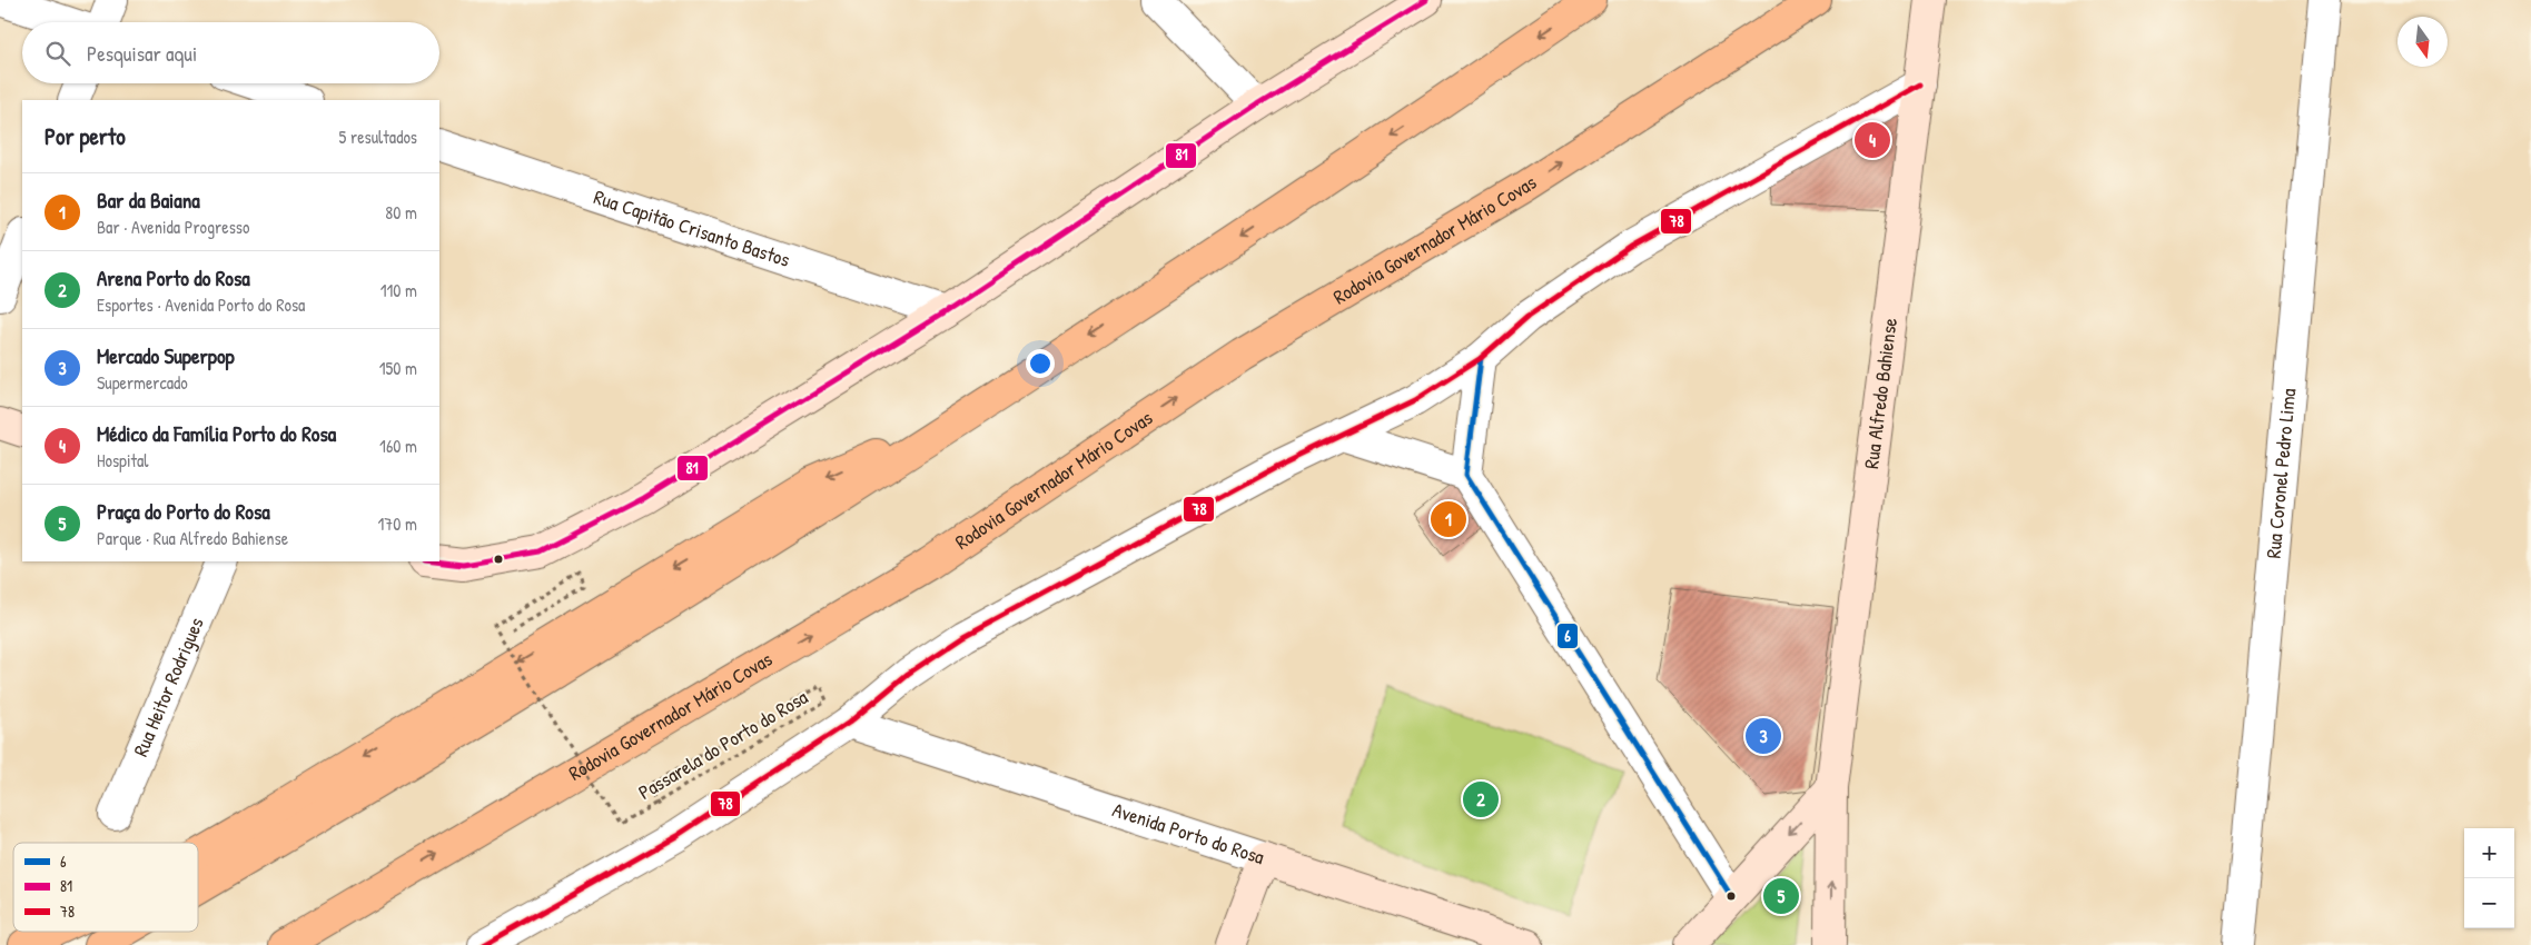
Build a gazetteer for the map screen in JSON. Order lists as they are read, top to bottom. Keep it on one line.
{"streets":{"highway":["Rodovia Governador Mário Covas"],"main road":["Rua Alfredo Bahiense","Avenida Porto do Rosa"],"street":["Rua Capitão Crisanto Bastos","Rua Coronel Pedro Lima","Rua Heitor Rodrigues"],"path":["Passarela do Porto do Rosa"]},"lines":["transit line 81","transit line 78","transit line 6"],"legend":["6","81","78"],"north":"bottom","page":{"search":"Pesquisar aqui","heading":["Por perto","5 resultados"],"pins":["4","1","3","2","5"],"list":[{"mark":"1","name":"Bar da Baiana","note":"Bar · Avenida Progresso","value":"80 m"},{"mark":"2","name":"Arena Porto do Rosa","note":"Esportes · Avenida Porto do Rosa","value":"110 m"},{"mark":"3","name":"Mercado Superpop","note":"Supermercado","value":"150 m"},{"mark":"4","name":"Médico da Família Porto do Rosa","note":"Hospital","value":"160 m"},{"mark":"5","name":"Praça do Porto do Rosa","note":"Parque · Rua Alfredo Bahiense","value":"170 m"}],"map_buttons":["+","−"]}}
